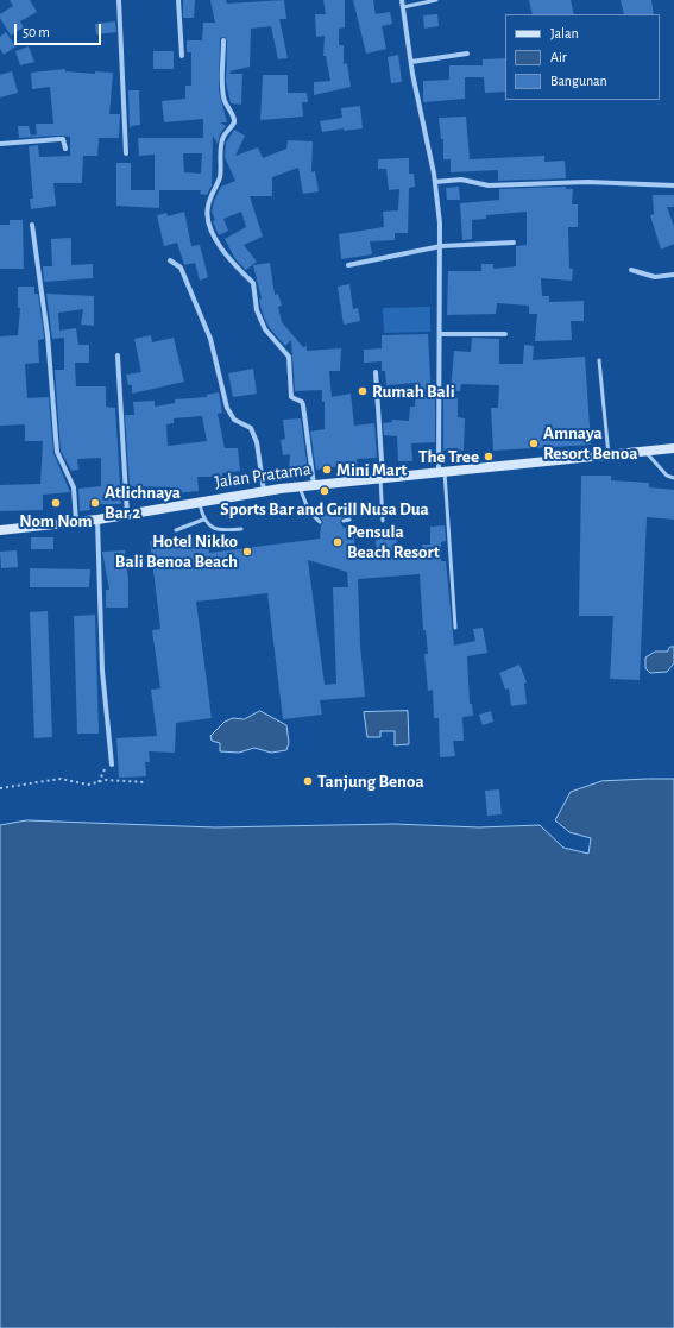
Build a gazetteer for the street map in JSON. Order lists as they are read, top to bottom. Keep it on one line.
{"streets":{"street":["Jalan Pratama"]},"places":["Rumah Bali","Amnaya Resort Benoa","The Tree","Mini Mart","Sports Bar and Grill Nusa Dua","Nom Nom","Atlichnaya Bar 2","Pensula Beach Resort","Hotel Nikko Bali Benoa Beach","Tanjung Benoa"],"legend":["Jalan","Air","Bangunan"],"scale_bar":"50 m"}
